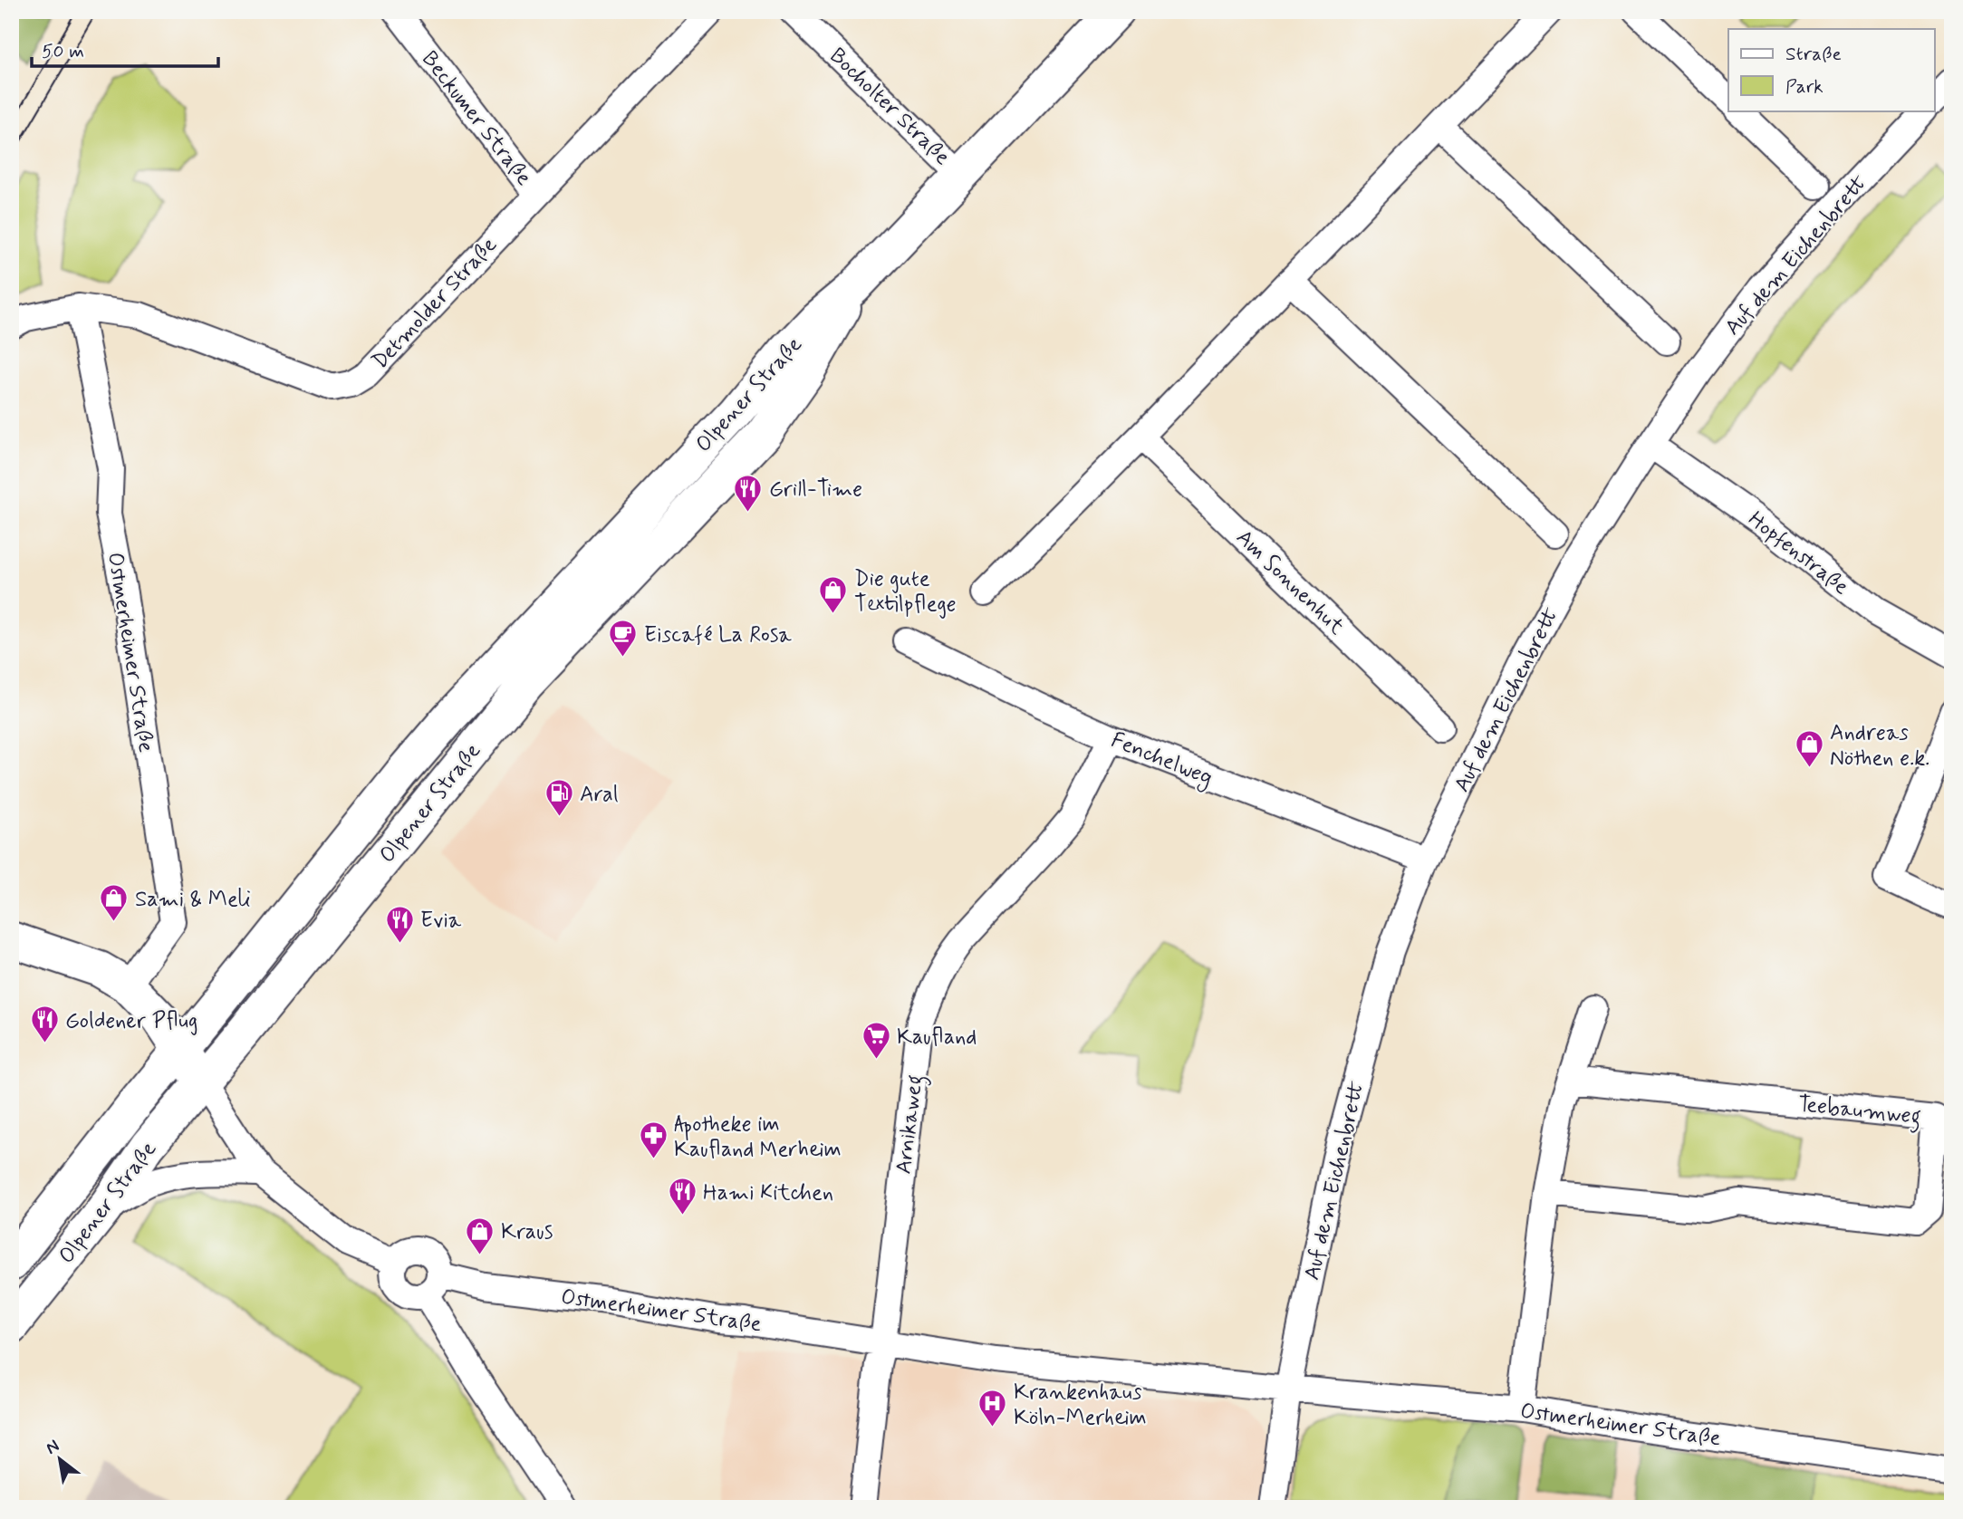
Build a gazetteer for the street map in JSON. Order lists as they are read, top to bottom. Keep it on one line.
{"streets":{"main road":["Olpener Straße"],"street":["Bocholter Straße","Beckumer Straße","Auf dem Eichenbrett","Detmolder Straße","Hopfenstraße","Am Sonnenhut","Ostmerheimer Straße","Fenchelweg","Teebaumweg","Arnikaweg"]},"crossings":[["Bocholter Straße","Olpener Straße"],["Beckumer Straße","Detmolder Straße"],["Auf dem Eichenbrett","Hopfenstraße"],["Auf dem Eichenbrett","Ostmerheimer Straße"],["Auf dem Eichenbrett","Fenchelweg"],["Detmolder Straße","Ostmerheimer Straße"],["Ostmerheimer Straße","Arnikaweg"],["Fenchelweg","Arnikaweg"]],"places":{"restaurant":["Grill-Time","Evia","Goldener Pflug","Hami Kitchen"],"shop":["Die gute Textilpflege","Andreas Nöthen e.k.","Sami & Meli","Kraus"],"cafe":["Eiscafé La Rosa"],"fuel station":["Aral"],"supermarket":["Kaufland"],"pharmacy":["Apotheke im Kaufland Merheim"],"hospital":["Krankenhaus Köln-Merheim"]},"legend":["Straße","Park"],"scale_bar":"50 m","north":"top left"}
